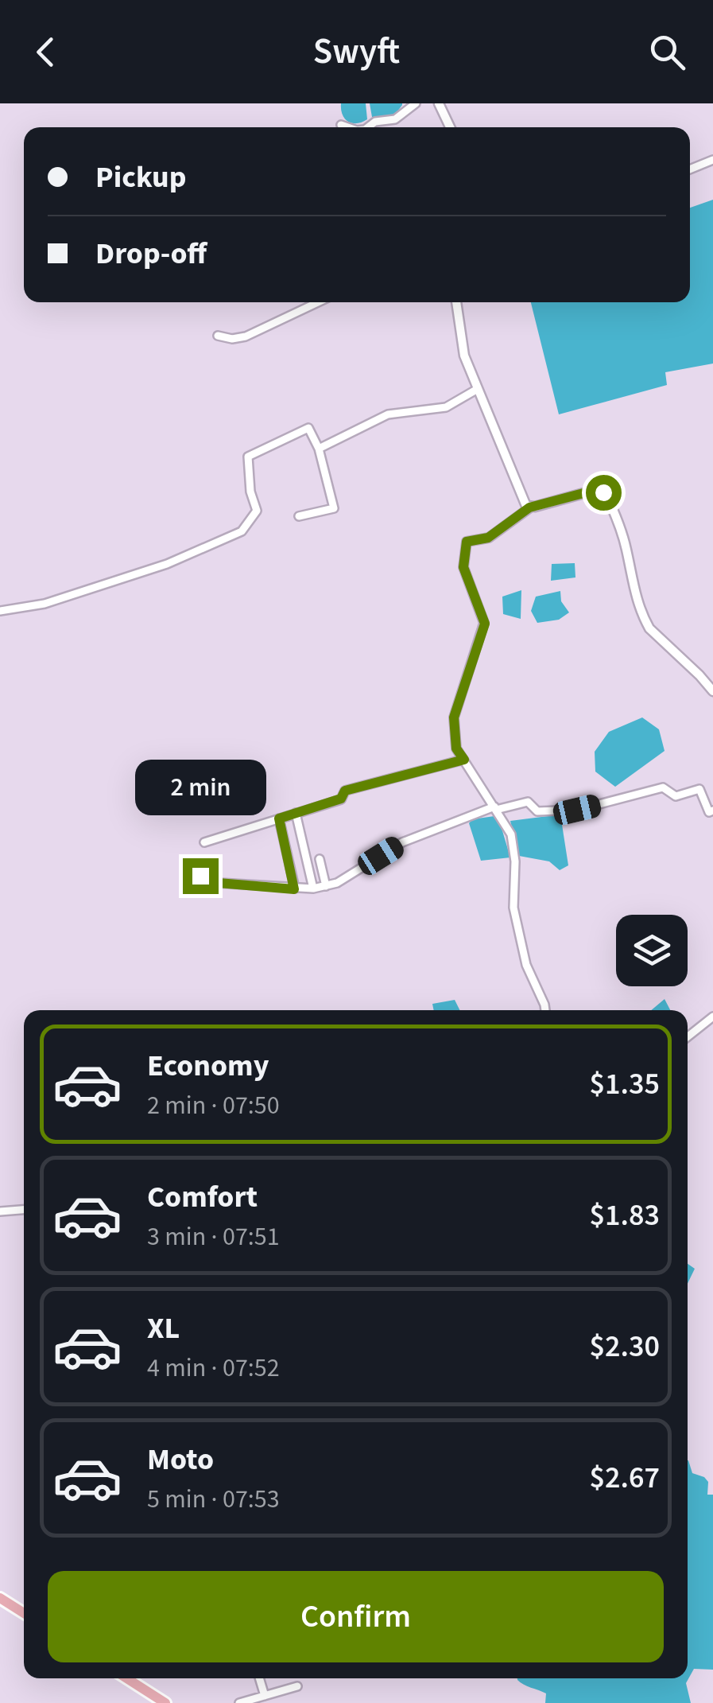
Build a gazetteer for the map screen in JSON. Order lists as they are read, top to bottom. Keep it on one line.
{"page":{"header":"Swyft","banner":["Pickup","Drop-off"],"bubble":"2 min","list":[{"name":"Economy","note":"2 min · 07:50","value":"$1.35"},{"name":"Comfort","note":"3 min · 07:51","value":"$1.83"},{"name":"XL","note":"4 min · 07:52","value":"$2.30"},{"name":"Moto","note":"5 min · 07:53","value":"$2.67"}],"buttons":"Confirm"}}
